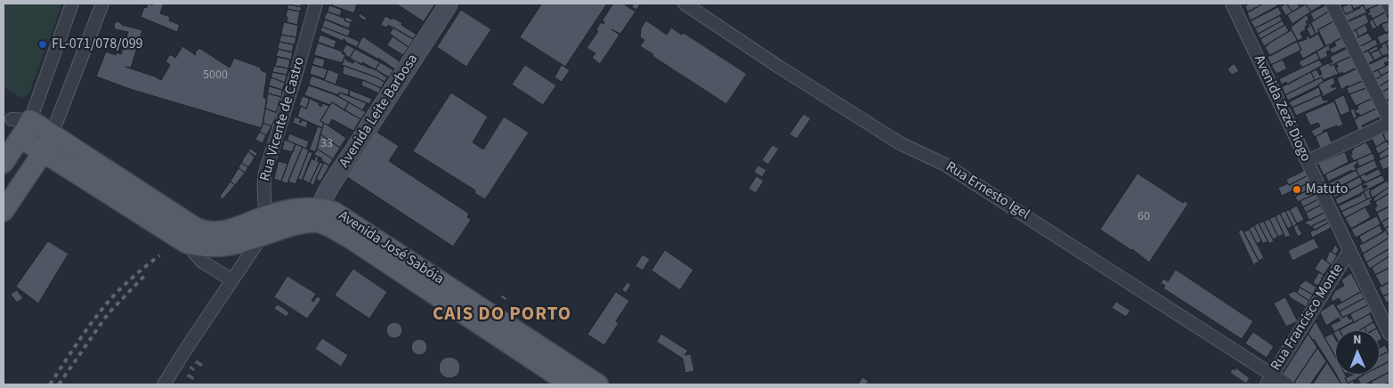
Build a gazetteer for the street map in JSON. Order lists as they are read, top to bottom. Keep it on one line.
{"streets":{"main road":["Avenida José Sabóia"],"street":["Avenida Zezé Diogo","Avenida Leite Barbosa","Rua Vicente de Castro","Rua Ernesto Igel","Rua Francisco Monte"]},"crossings":[["Avenida Zezé Diogo","Rua Francisco Monte"],["Avenida Leite Barbosa","Avenida José Sabóia"],["Rua Vicente de Castro","Avenida José Sabóia"],["Rua Ernesto Igel","Rua Francisco Monte"]],"districts":["CAIS DO PORTO"],"places":["FL-071/078/099","Matuto"],"house_numbers":["5000","33","60"],"north":"top"}
